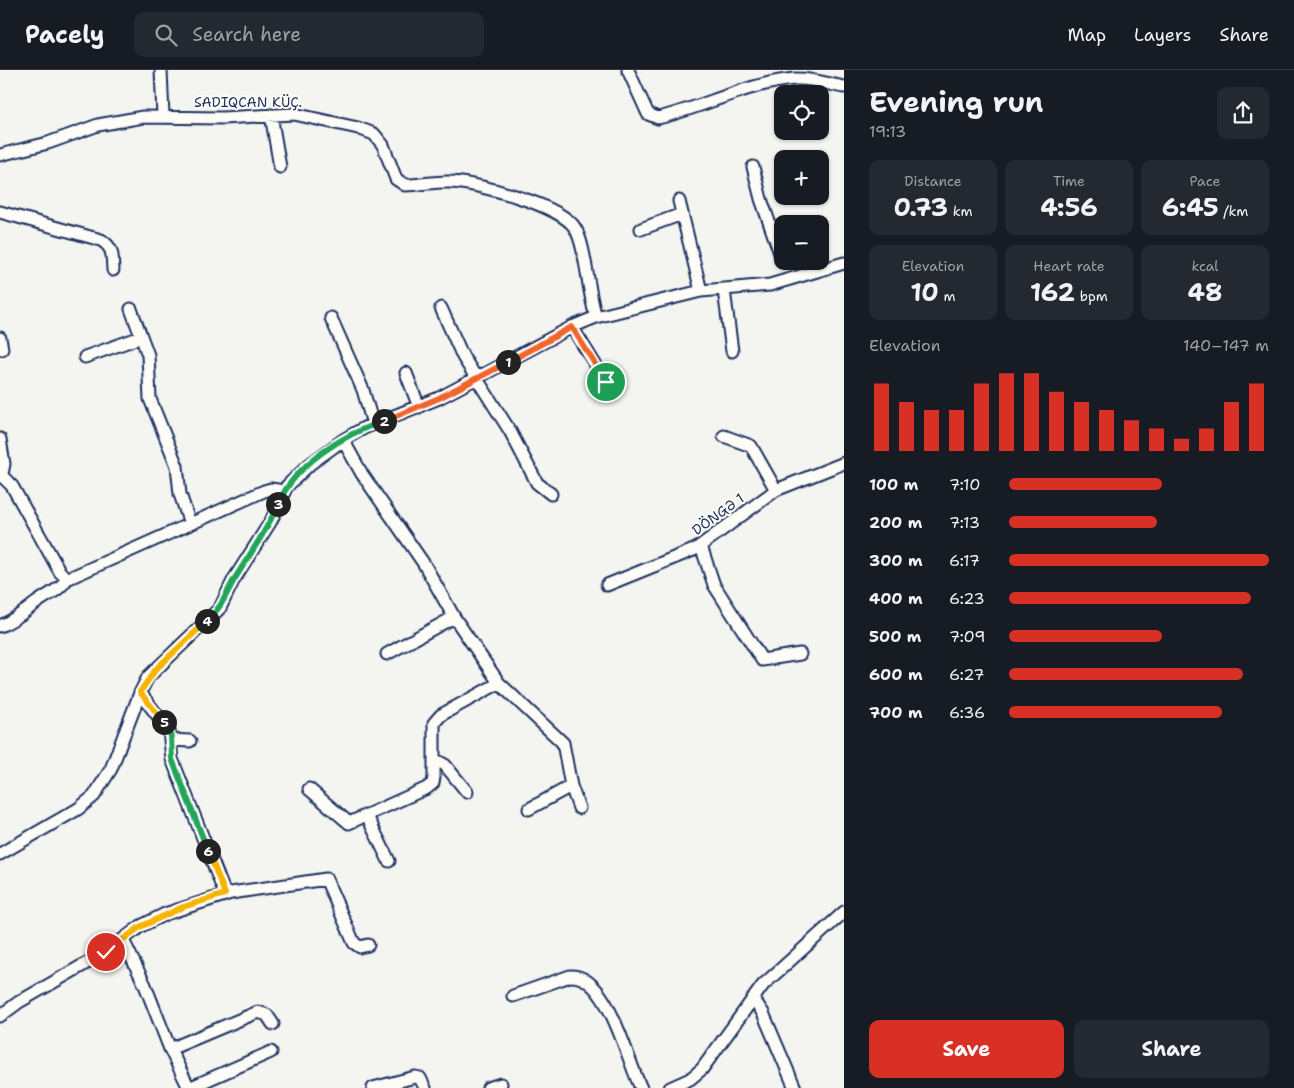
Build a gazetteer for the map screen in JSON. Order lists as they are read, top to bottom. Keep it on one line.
{"streets":{"street":["DÖNGƏ 1"]},"page":{"header":"Pacely","search":"Search here","nav":["Map","Layers","Share"],"heading":["Evening run","19:13"],"map_buttons":["+","−"],"stats":[["Distance","0.73 km"],["Time","4:56"],["Pace","6:45 /km"],["Elevation","10 m"],["Heart rate","162 bpm"],["kcal","48"]],"chart":["Elevation","140–147 m"],"pins":["1","2","3","4","5","6"],"list":[{"name":"100 m","note":"7:10"},{"name":"200 m","note":"7:13"},{"name":"300 m","note":"6:17"},{"name":"400 m","note":"6:23"},{"name":"500 m","note":"7:09"},{"name":"600 m","note":"6:27"},{"name":"700 m","note":"6:36"}],"buttons":["Save","Share"]}}
